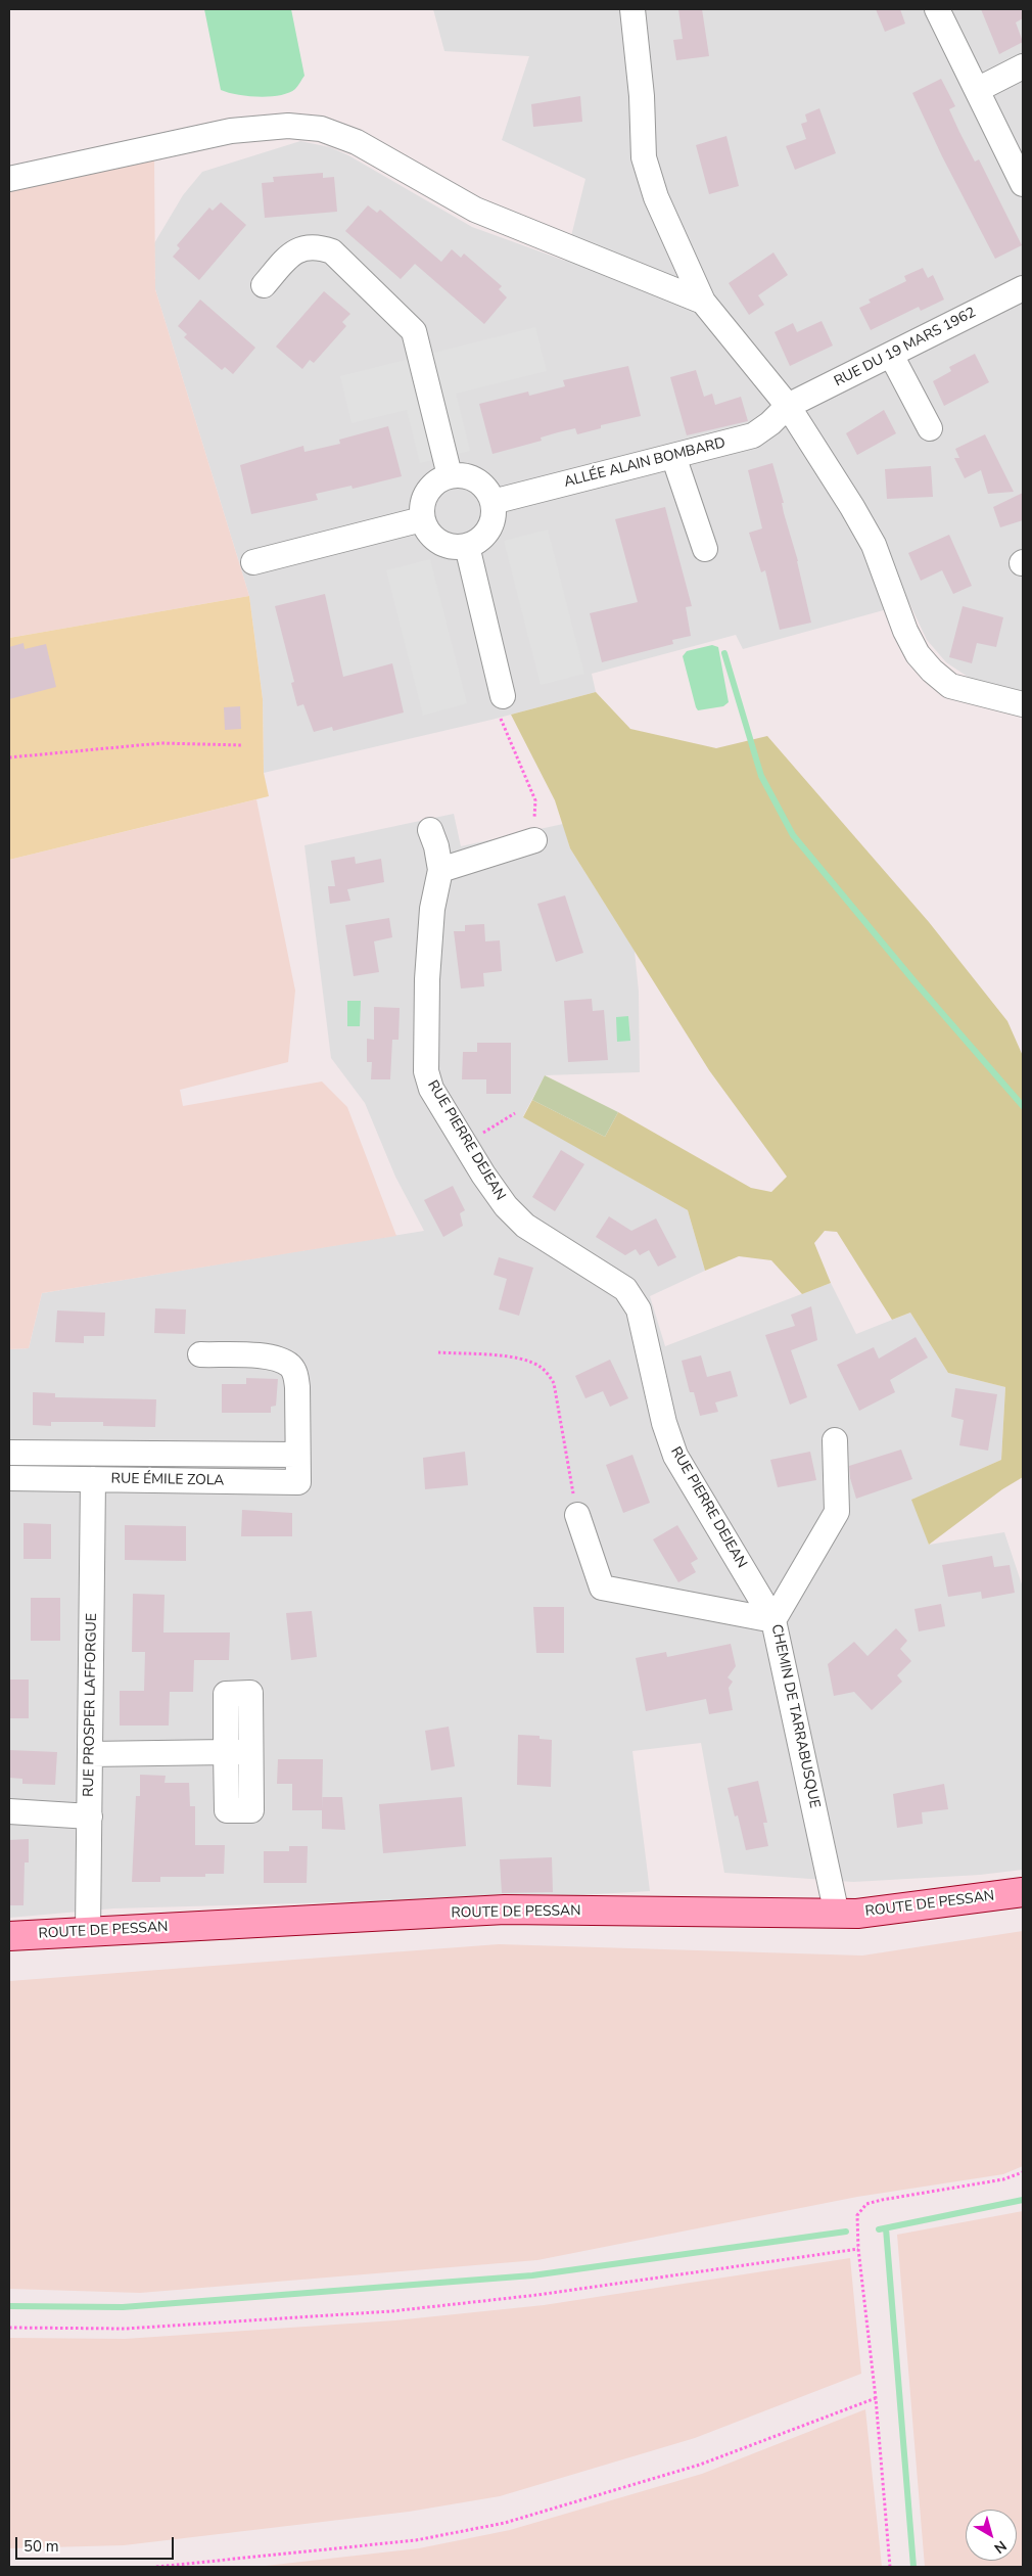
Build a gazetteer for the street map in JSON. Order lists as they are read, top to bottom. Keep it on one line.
{"streets":{"main road":["ROUTE DE PESSAN"],"street":["RUE DU 19 MARS 1962","ALLÉE ALAIN BOMBARD","RUE PIERRE DEJEAN","RUE ÉMILE ZOLA","RUE PROSPER LAFFORGUE","CHEMIN DE TARRABUSQUE"]},"crossings":[["RUE DU 19 MARS 1962","ALLÉE ALAIN BOMBARD"],["RUE PIERRE DEJEAN","CHEMIN DE TARRABUSQUE"],["RUE ÉMILE ZOLA","RUE PROSPER LAFFORGUE"],["RUE PROSPER LAFFORGUE","ROUTE DE PESSAN"],["CHEMIN DE TARRABUSQUE","ROUTE DE PESSAN"]],"scale_bar":"50 m","north":"bottom right"}
